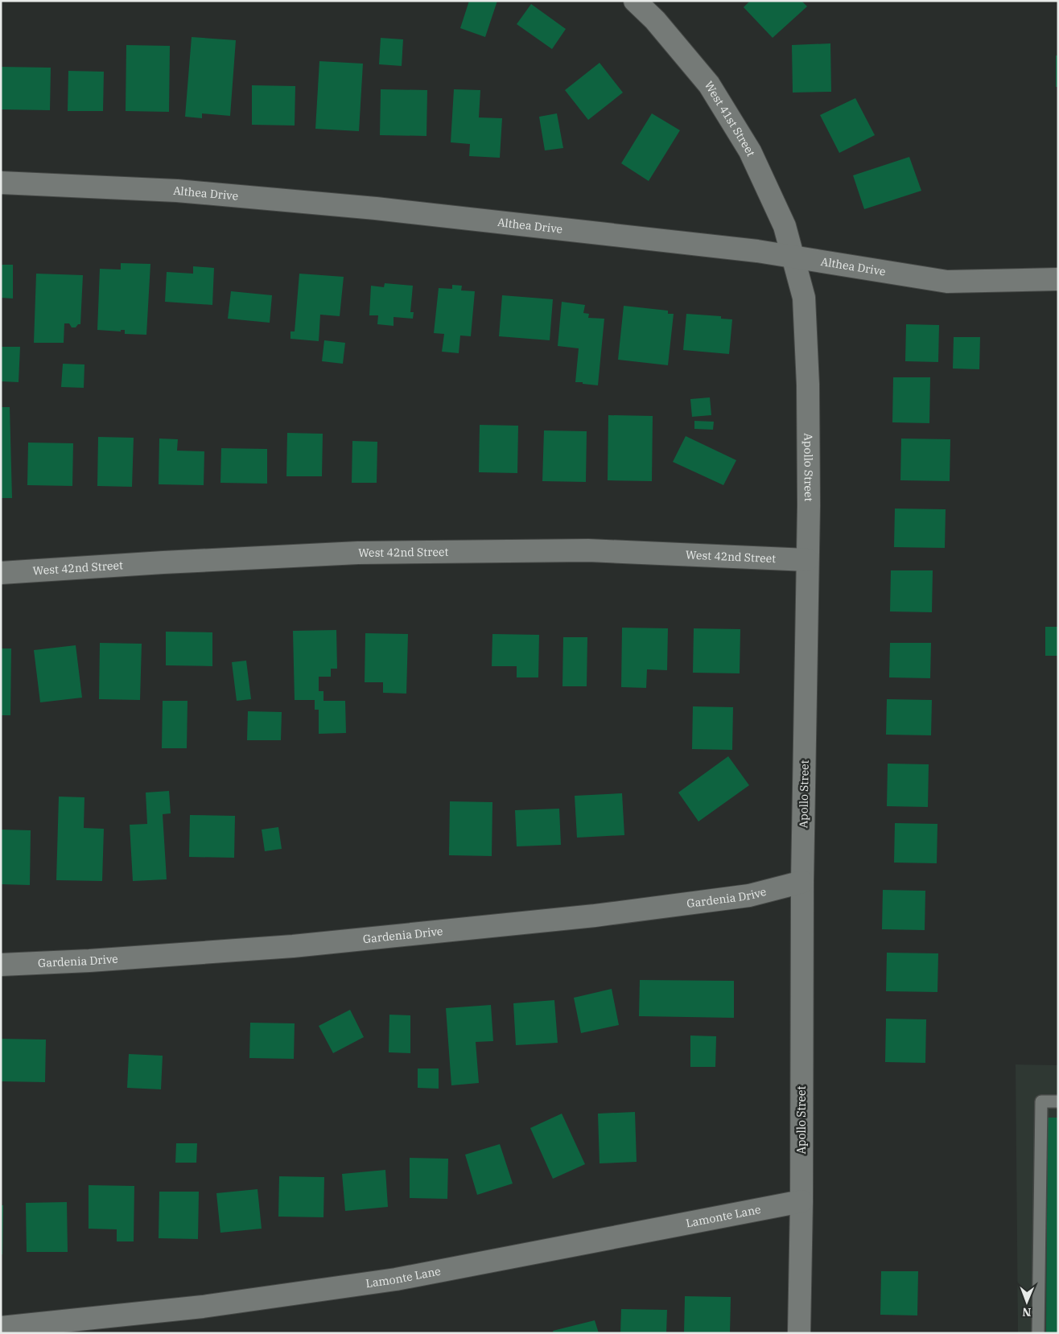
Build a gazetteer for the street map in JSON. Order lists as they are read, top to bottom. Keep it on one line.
{"streets":{"street":["West 41st Street","Althea Drive","Apollo Street","West 42nd Street","Gardenia Drive","Lamonte Lane"]},"crossings":[["West 41st Street","Althea Drive"],["West 41st Street","Apollo Street"],["Althea Drive","Apollo Street"],["Apollo Street","West 42nd Street"],["Apollo Street","Gardenia Drive"],["Apollo Street","Lamonte Lane"]],"north":"bottom"}
